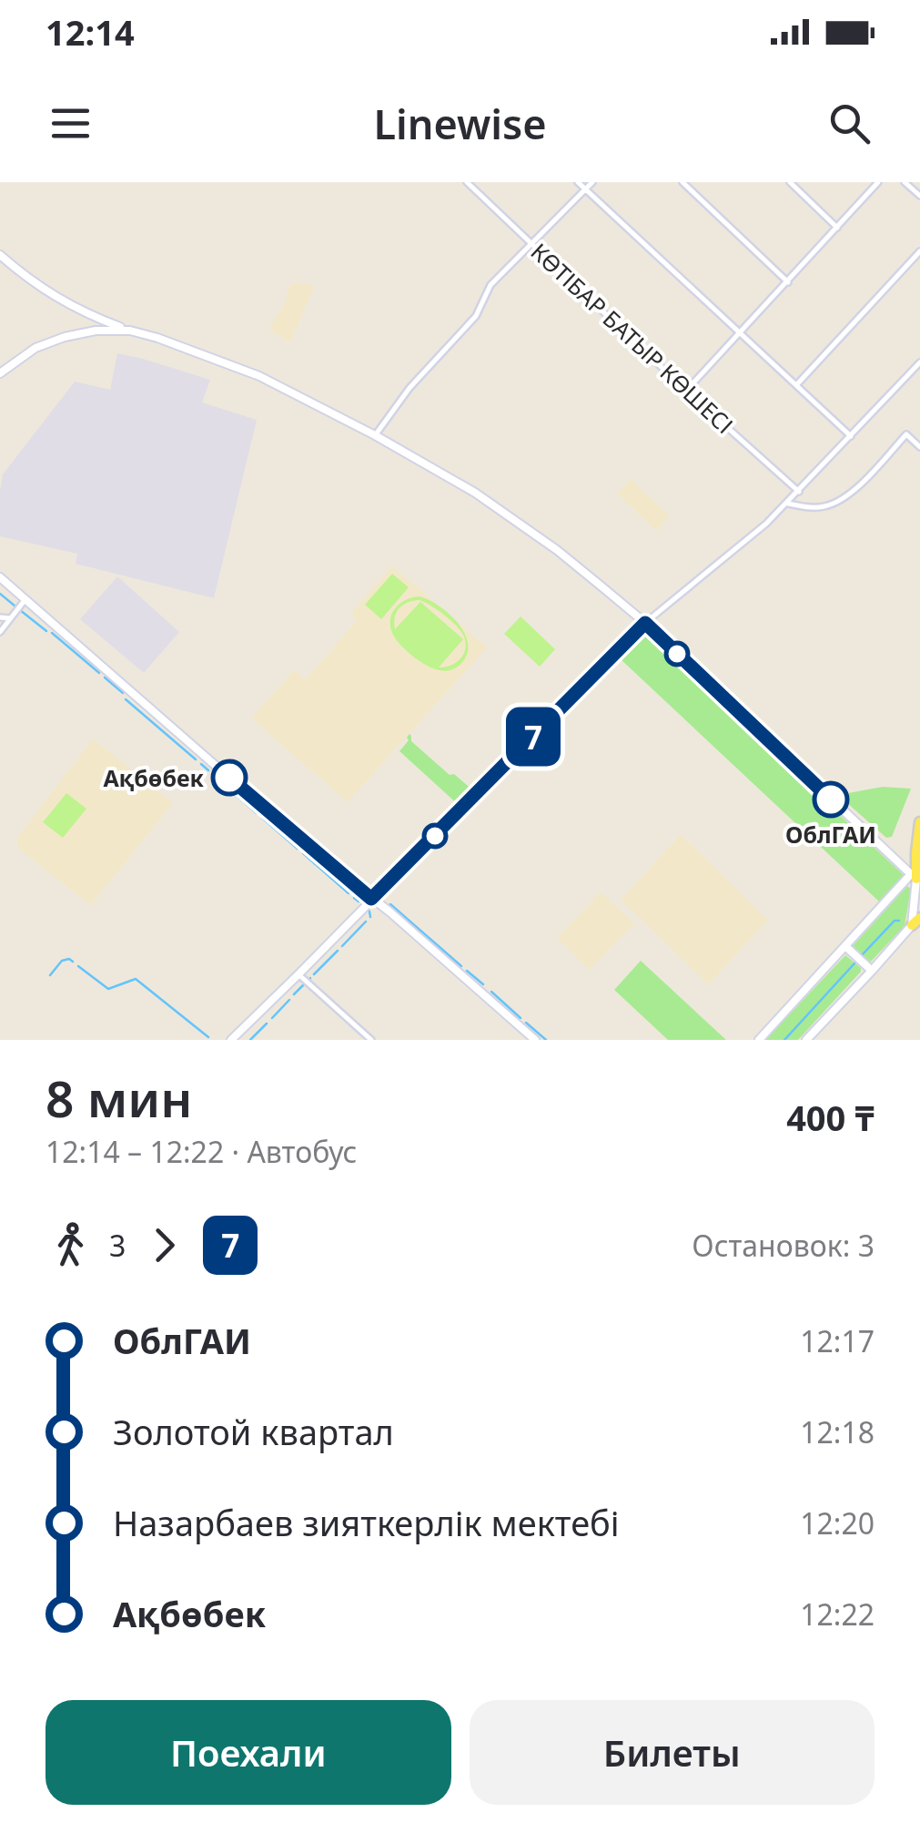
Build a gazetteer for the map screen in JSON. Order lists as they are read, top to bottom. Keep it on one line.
{"streets":{"street":["КӨТІБАР БАТЫР КӨШЕСІ"]},"places":["Ақбөбек","ОблГАИ"],"lines":["bus line 7"],"page":{"status":"12:14","header":"Linewise","on_map":"7","heading":["8 мин","12:14 – 12:22 · Автобус","400 ₸"],"legs":["3","7","Остановок: 3"],"list":[{"name":"ОблГАИ","value":"12:17"},{"name":"Золотой квартал","value":"12:18"},{"name":"Назарбаев зияткерлік мектебі","value":"12:20"},{"name":"Ақбөбек","value":"12:22"}],"buttons":["Поехали","Билеты"]}}
